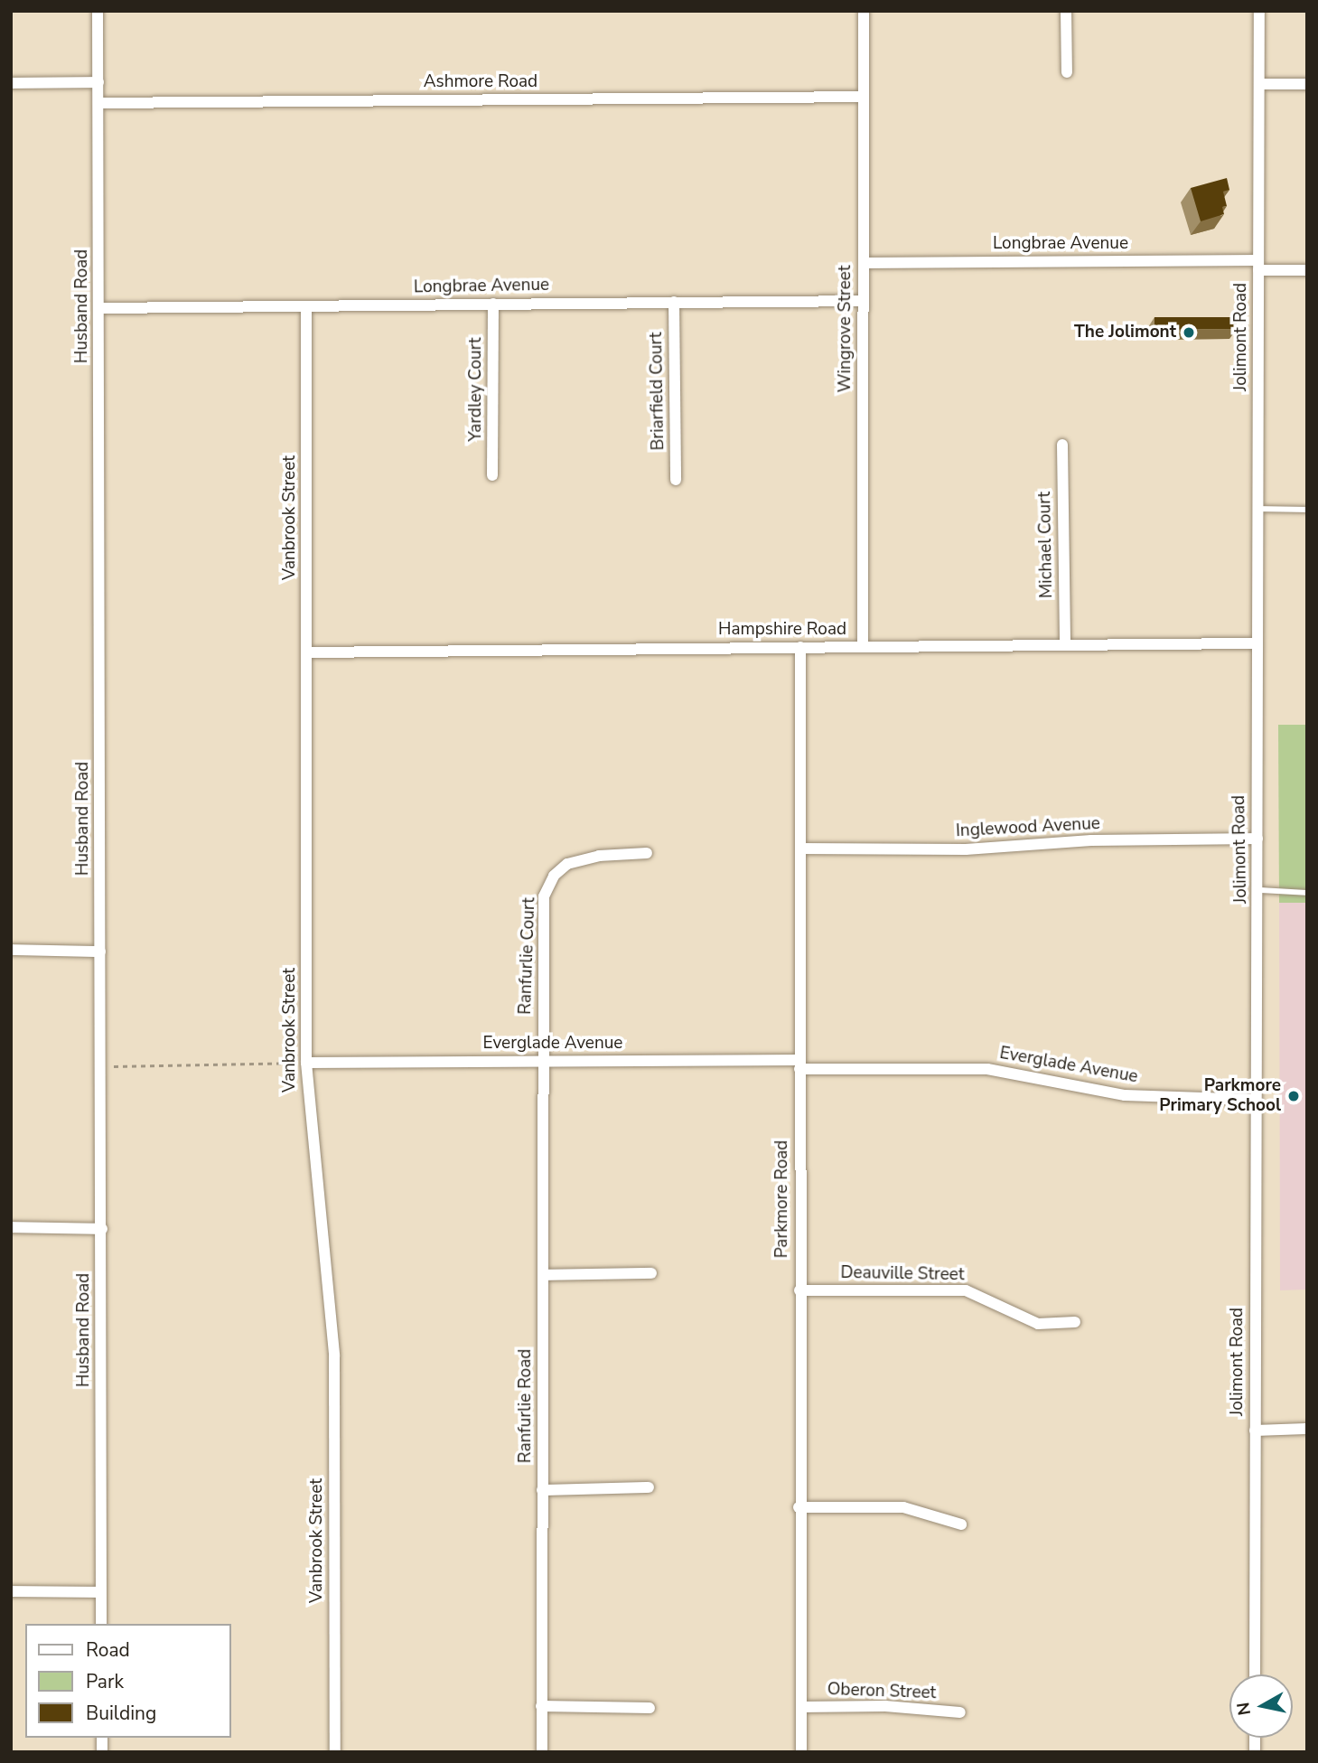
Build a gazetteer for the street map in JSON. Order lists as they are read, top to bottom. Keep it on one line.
{"streets":{"street":["Ashmore Road","Longbrae Avenue","Husband Road","Wingrove Street","Jolimont Road","Yardley Court","Briarfield Court","Vanbrook Street","Michael Court","Hampshire Road","Inglewood Avenue","Ranfurlie Court","Everglade Avenue","Parkmore Road","Deauville Street","Ranfurlie Road","Oberon Street"]},"crossings":[["Ashmore Road","Husband Road"],["Ashmore Road","Wingrove Street"],["Longbrae Avenue","Husband Road"],["Longbrae Avenue","Wingrove Street"],["Longbrae Avenue","Jolimont Road"],["Longbrae Avenue","Yardley Court"],["Longbrae Avenue","Briarfield Court"],["Longbrae Avenue","Vanbrook Street"],["Wingrove Street","Hampshire Road"],["Jolimont Road","Hampshire Road"],["Jolimont Road","Inglewood Avenue"],["Jolimont Road","Everglade Avenue"],["Vanbrook Street","Hampshire Road"],["Vanbrook Street","Everglade Avenue"],["Michael Court","Hampshire Road"],["Hampshire Road","Parkmore Road"],["Inglewood Avenue","Parkmore Road"],["Ranfurlie Court","Everglade Avenue"],["Ranfurlie Court","Ranfurlie Road"],["Everglade Avenue","Parkmore Road"],["Everglade Avenue","Ranfurlie Road"],["Parkmore Road","Deauville Street"],["Parkmore Road","Oberon Street"]],"places":["The Jolimont","Parkmore Primary School"],"legend":["Road","Park","Building"],"north":"left"}
